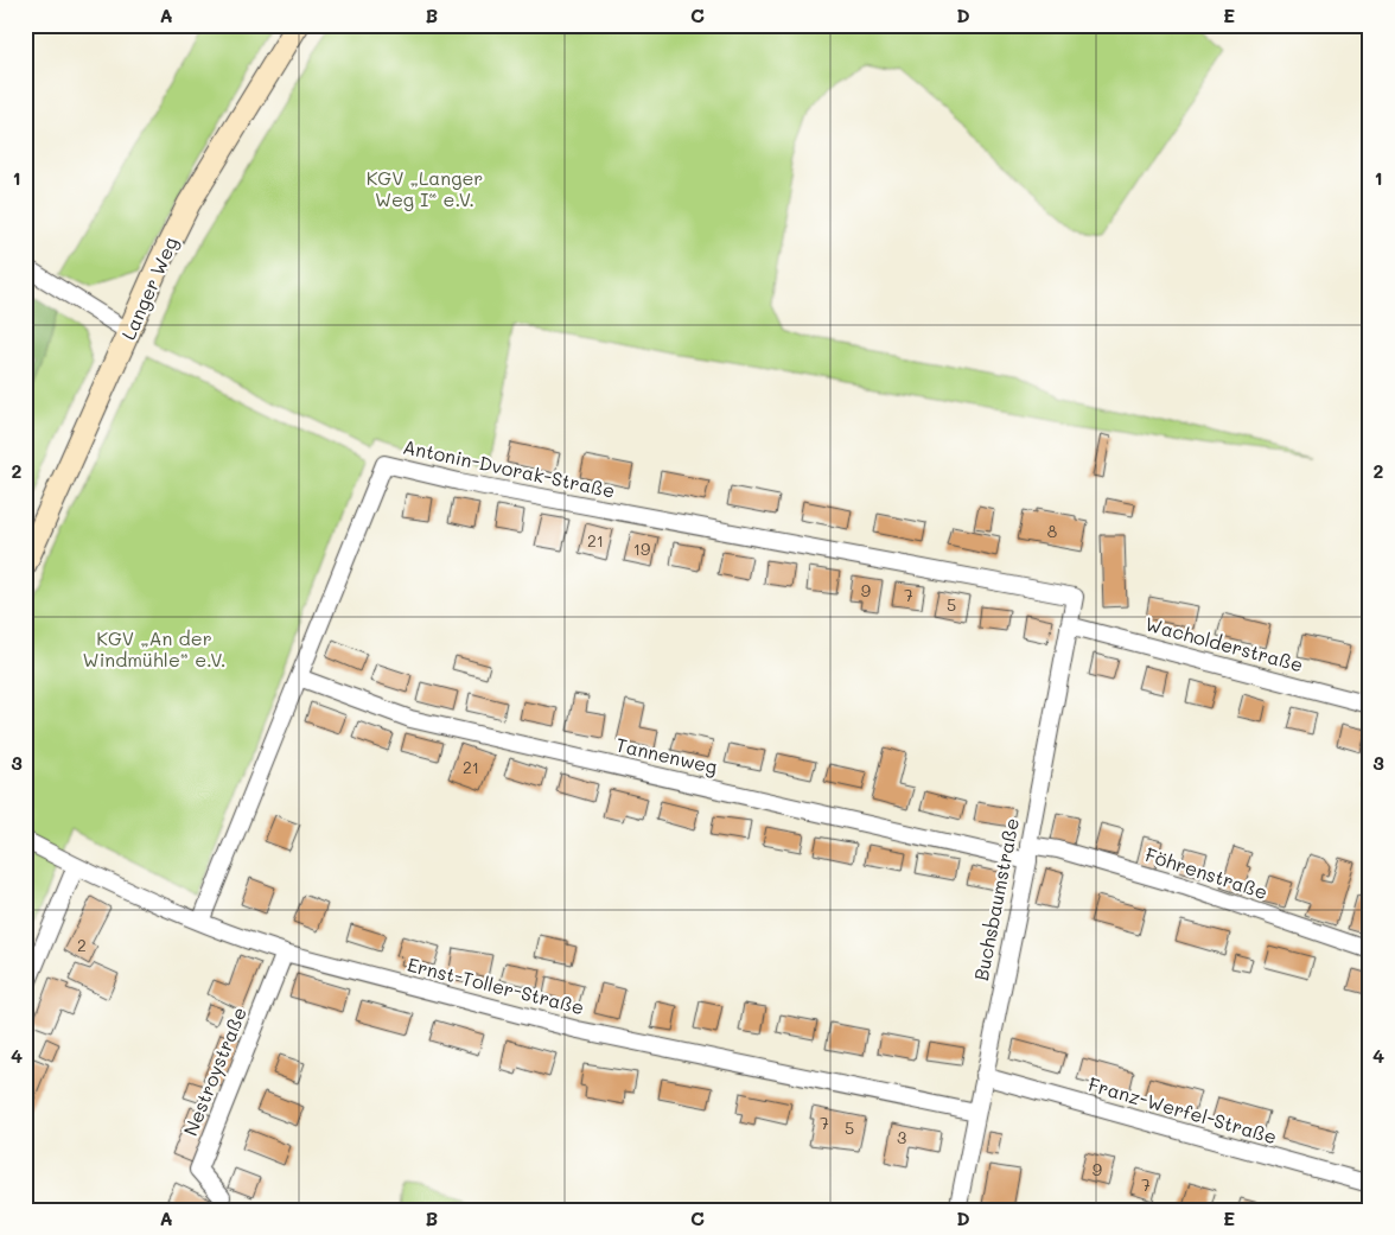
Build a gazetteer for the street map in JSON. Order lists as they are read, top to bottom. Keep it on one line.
{"streets":{"main road":["Langer Weg"],"street":["Antonin-Dvorak-Straße","Wacholderstraße","Tannenweg","Föhrenstraße","Buchsbaumstraße","Ernst-Toller-Straße","Nestroystraße","Franz-Werfel-Straße"]},"crossings":[["Antonin-Dvorak-Straße","Tannenweg"],["Antonin-Dvorak-Straße","Buchsbaumstraße"],["Antonin-Dvorak-Straße","Ernst-Toller-Straße"],["Wacholderstraße","Buchsbaumstraße"],["Tannenweg","Buchsbaumstraße"],["Föhrenstraße","Buchsbaumstraße"],["Buchsbaumstraße","Ernst-Toller-Straße"],["Buchsbaumstraße","Franz-Werfel-Straße"],["Ernst-Toller-Straße","Nestroystraße"]],"parks":["KGV „Langer Weg I“ e.V.","KGV „An der Windmühle“ e.V."],"house_numbers":["8","21","19","9","7","5","21","2","7","5","3","9","7"],"grid":{"columns":["A","B","C","D","E"],"rows":["1","2","3","4"]}}
